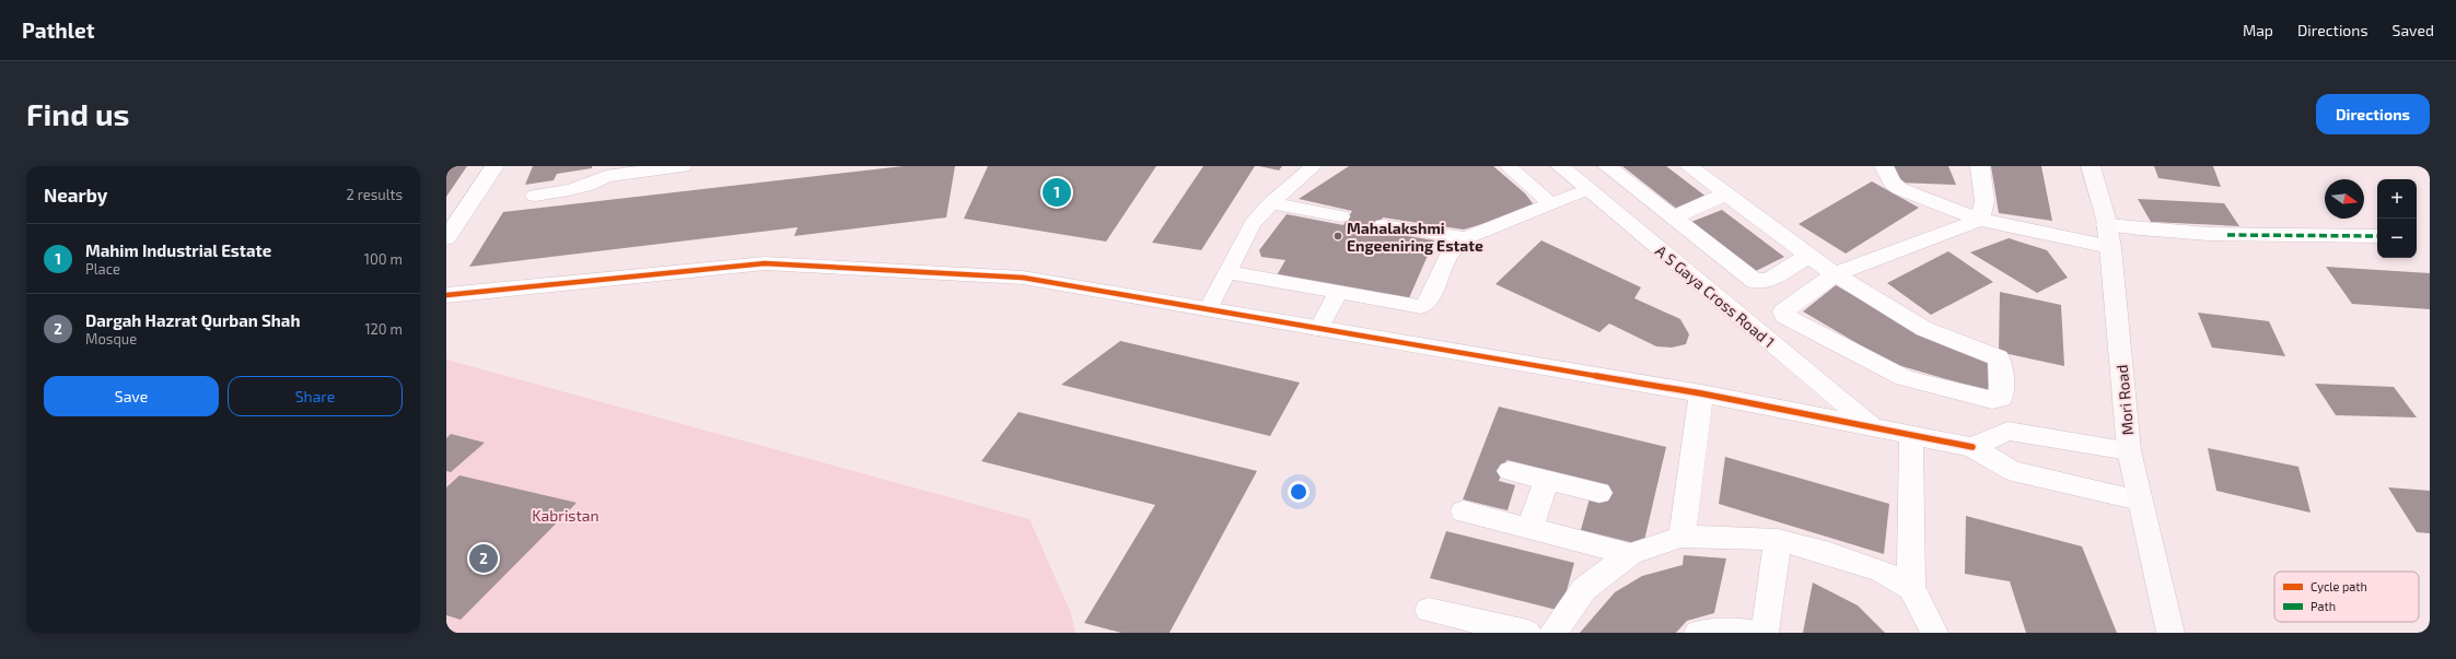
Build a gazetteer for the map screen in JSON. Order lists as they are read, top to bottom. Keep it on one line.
{"streets":{"main road":["Mori Road"],"street":["A S Gaya Cross Road 1"]},"parks":["Kabristan"],"places":["Mahalakshmi Engeeniring Estate"],"legend":["Cycle path","Path"],"north":"right","page":{"header":"Pathlet","nav":["Map","Directions","Saved"],"buttons":["Directions",["Save","Share"]],"title":"Find us","heading":["Nearby","2 results"],"pins":["1","2"],"map_buttons":["+","−"],"list":[{"mark":"1","name":"Mahim Industrial Estate","note":"Place","value":"100 m"},{"mark":"2","name":"Dargah Hazrat Qurban Shah","note":"Mosque","value":"120 m"}]}}
